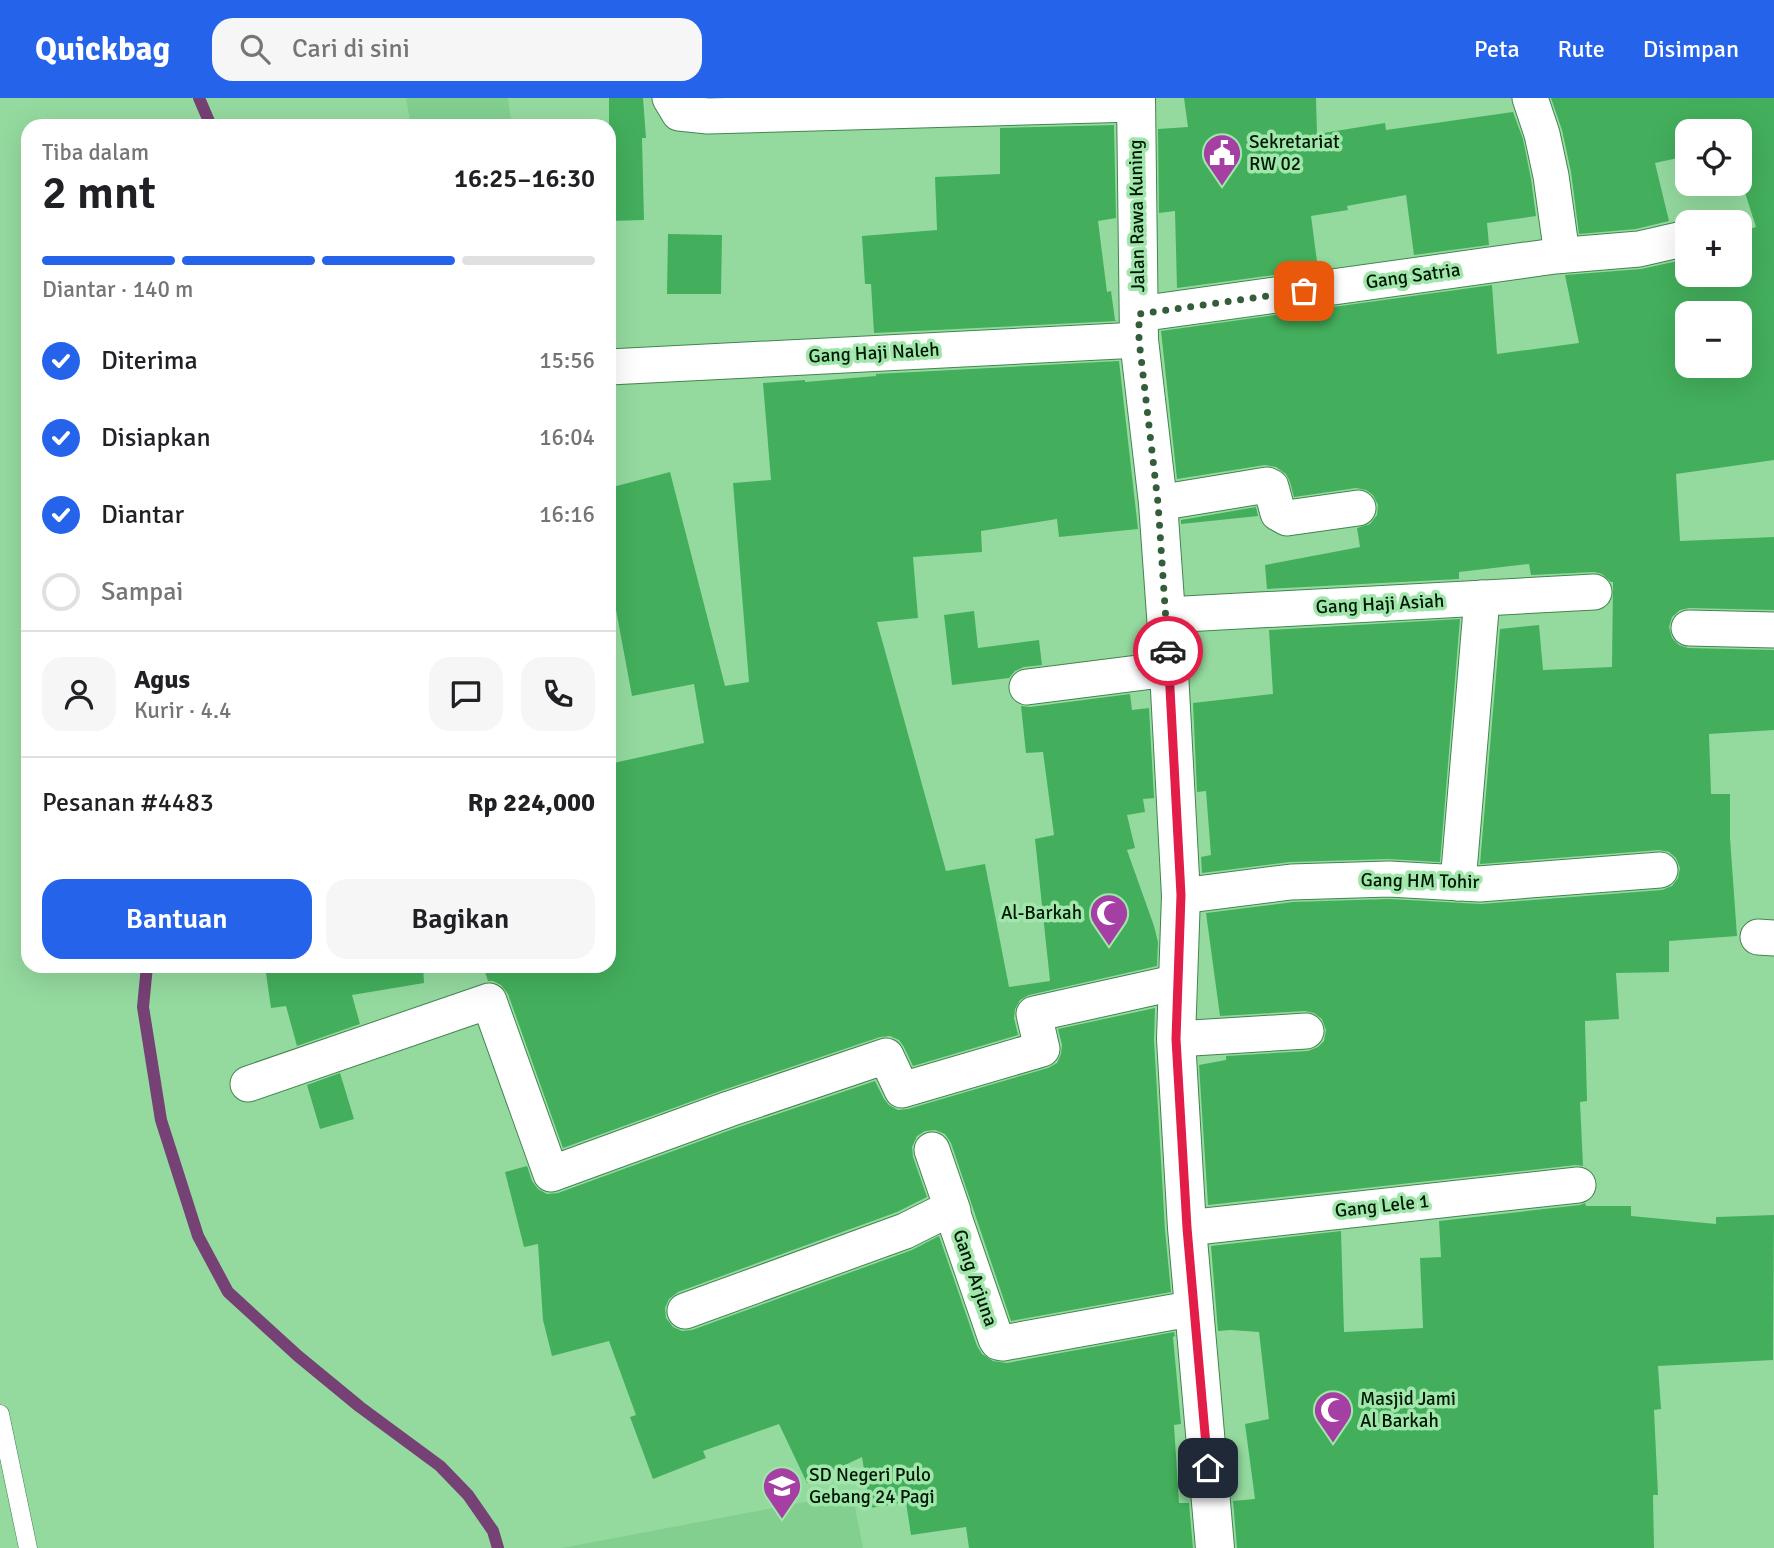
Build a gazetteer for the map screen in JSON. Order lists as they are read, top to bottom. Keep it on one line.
{"streets":{"street":["Jalan Rawa Kuning","Gang Satria","Gang Haji Naleh","Gang Haji Asiah","Gang HM Tohir","Gang Lele 1","Gang Arjuna"]},"crossings":[["Jalan Rawa Kuning","Gang Satria"],["Jalan Rawa Kuning","Gang Haji Naleh"],["Jalan Rawa Kuning","Gang Haji Asiah"],["Jalan Rawa Kuning","Gang HM Tohir"],["Jalan Rawa Kuning","Gang Lele 1"],["Jalan Rawa Kuning","Gang Arjuna"],["Gang Satria","Gang Haji Naleh"]],"places":{"public building":["Sekretariat RW 02"],"mosque":["Al-Barkah","Masjid Jami Al Barkah"],"school or university":["SD Negeri Pulo Gebang 24 Pagi"]},"page":{"header":"Quickbag","search":"Cari di sini","nav":["Peta","Rute","Disimpan"],"map_buttons":["+","−"],"heading":["2 mnt","Tiba dalam","16:25–16:30"],"panel":["Agus","Kurir · 4.4","Pesanan #4483","Rp 224,000"],"bar":"Diantar · 140 m","list":[["Diterima","15:56"],["Disiapkan","16:04"],["Diantar","16:16"],"Sampai"],"buttons":["Bantuan","Bagikan"]}}
